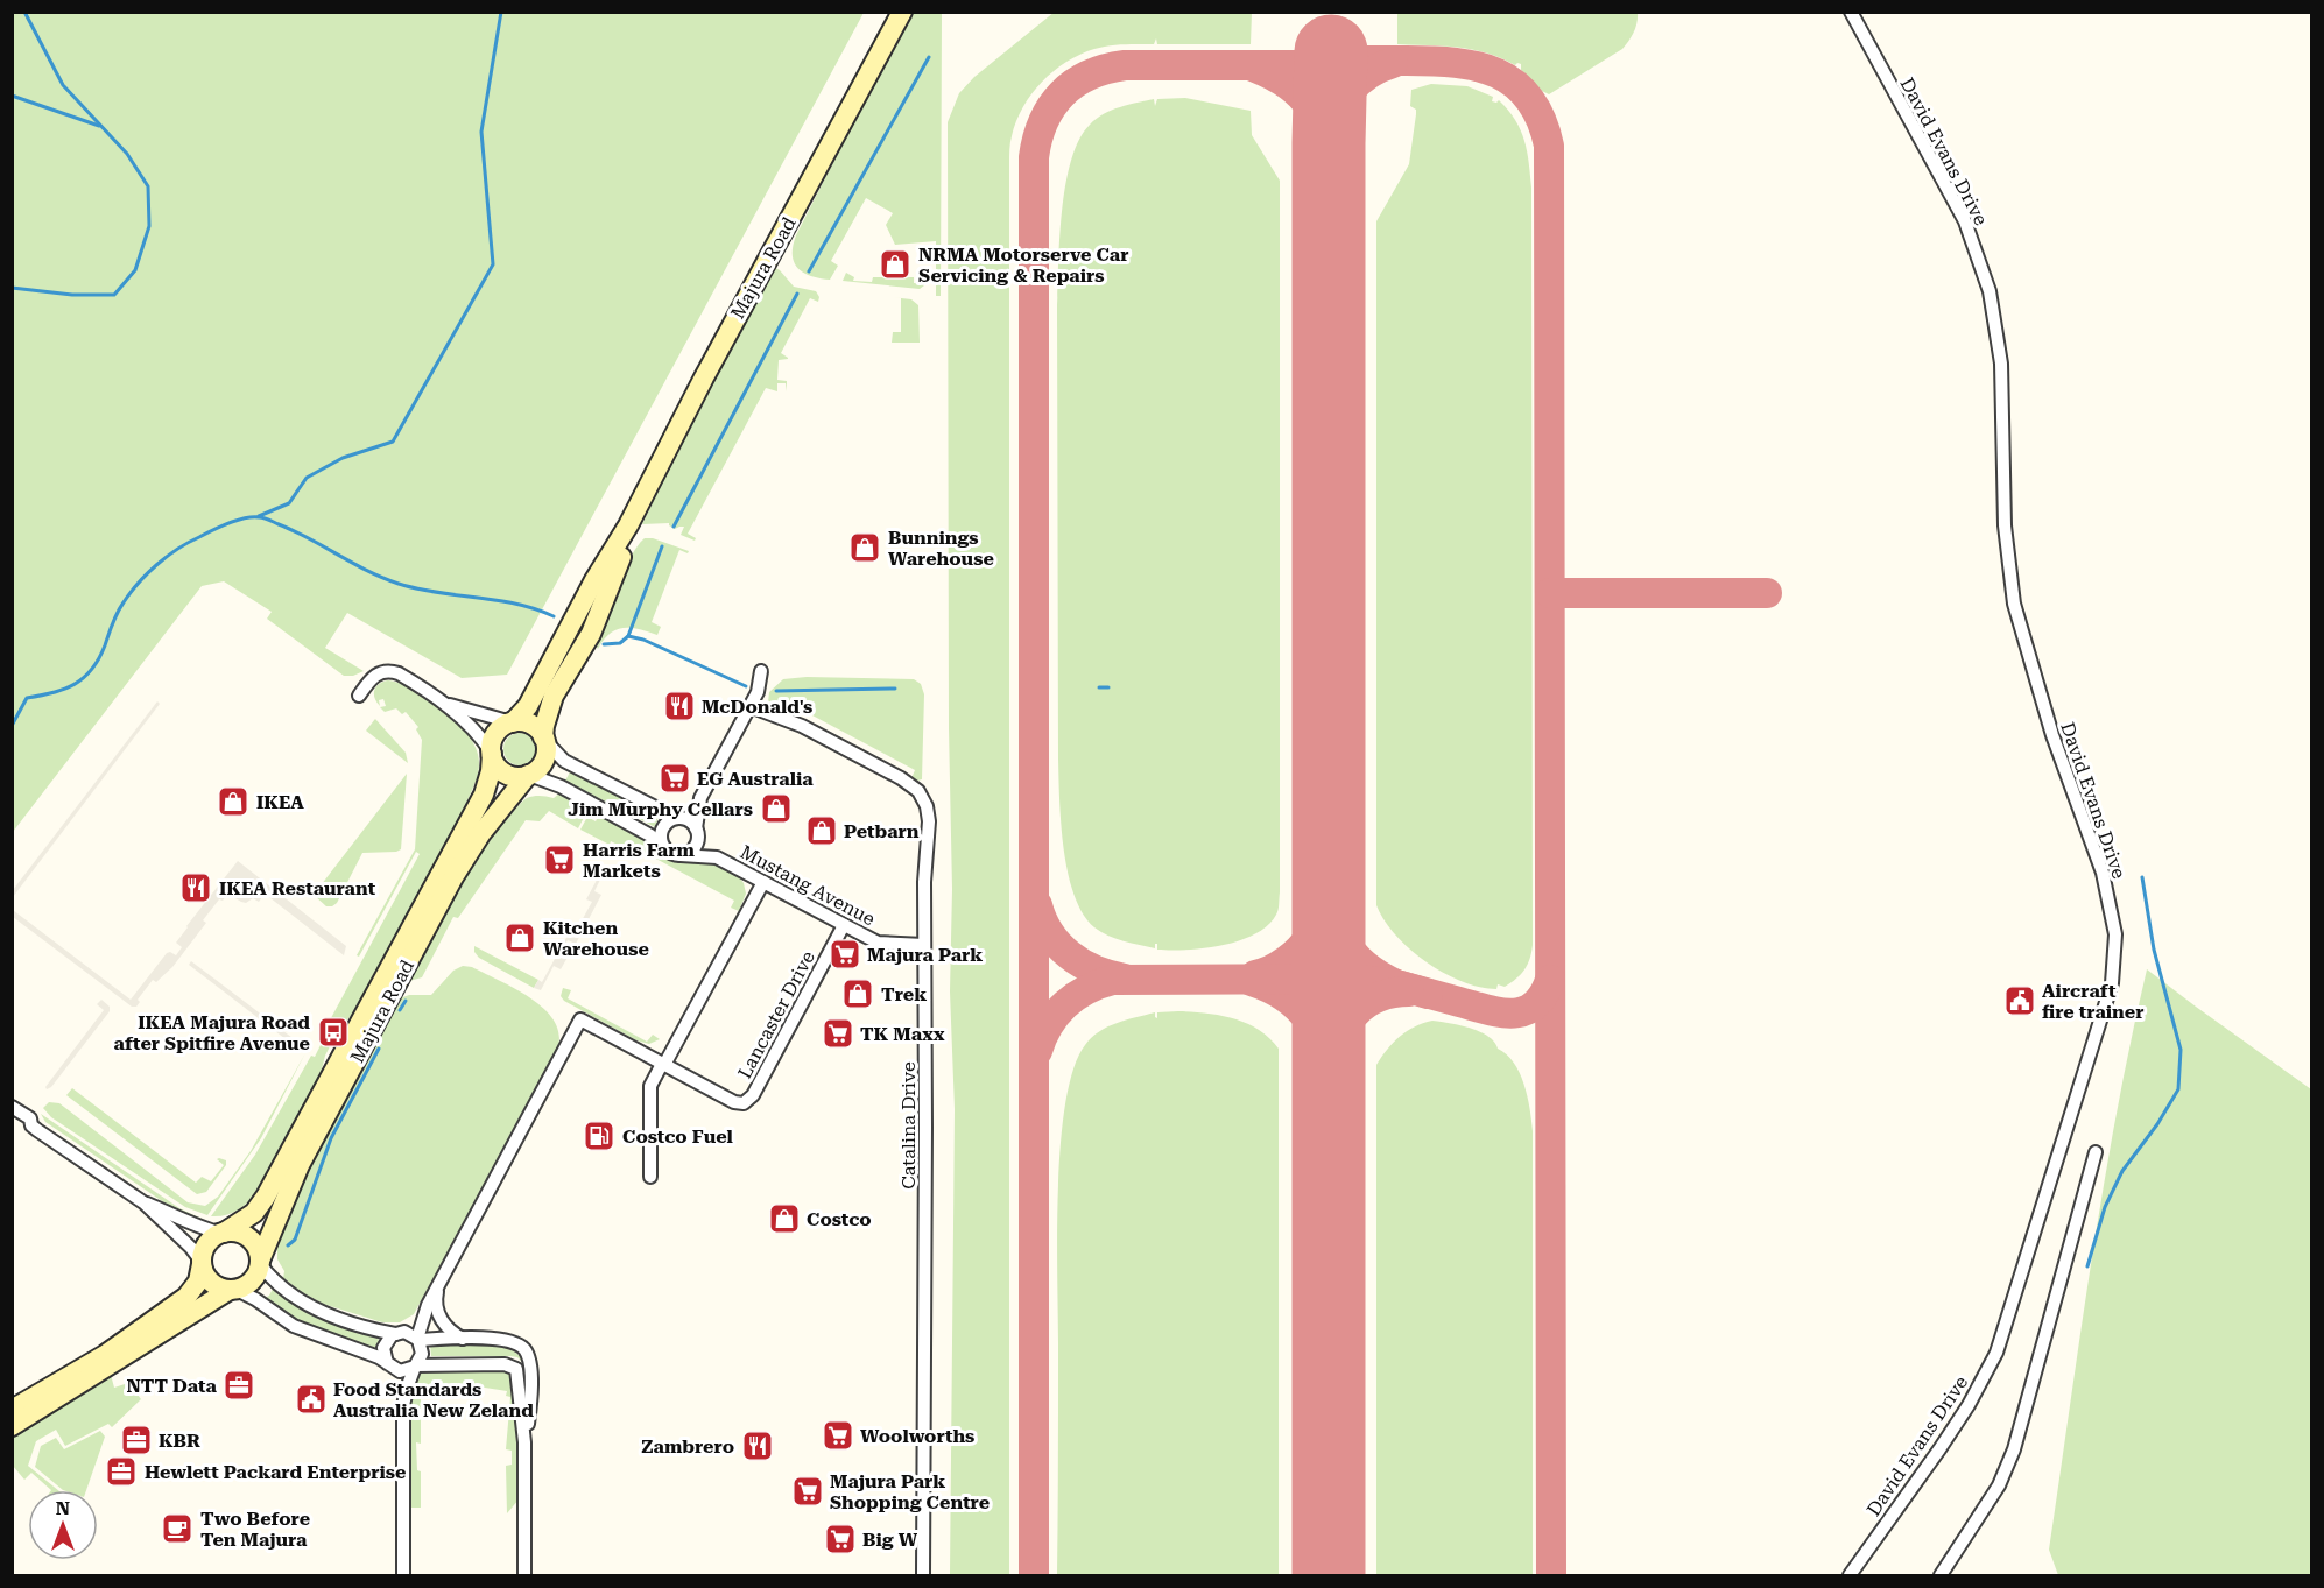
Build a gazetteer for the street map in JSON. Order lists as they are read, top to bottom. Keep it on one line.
{"streets":{"main road":["Majura Road"],"street":["David Evans Drive","Mustang Avenue","Lancaster Drive","Catalina Drive"]},"crossings":[["Mustang Avenue","Lancaster Drive"],["Mustang Avenue","Catalina Drive"]],"places":{"shop":["NRMA Motorserve Car Servicing & Repairs","Bunnings Warehouse","IKEA","Jim Murphy Cellars","Petbarn","Kitchen Warehouse","Trek","Costco"],"restaurant":["McDonald's","IKEA Restaurant","Zambrero"],"supermarket":["EG Australia","Harris Farm Markets","Majura Park","TK Maxx","Woolworths","Majura Park Shopping Centre","Big W"],"public building":["Aircraft fire trainer","Food Standards Australia New Zeland"],"bus stop":["IKEA Majura Road after Spitfire Avenue"],"fuel station":["Costco Fuel"],"office":["NTT Data","KBR","Hewlett Packard Enterprise"],"cafe":["Two Before Ten Majura"]},"north":"top"}
